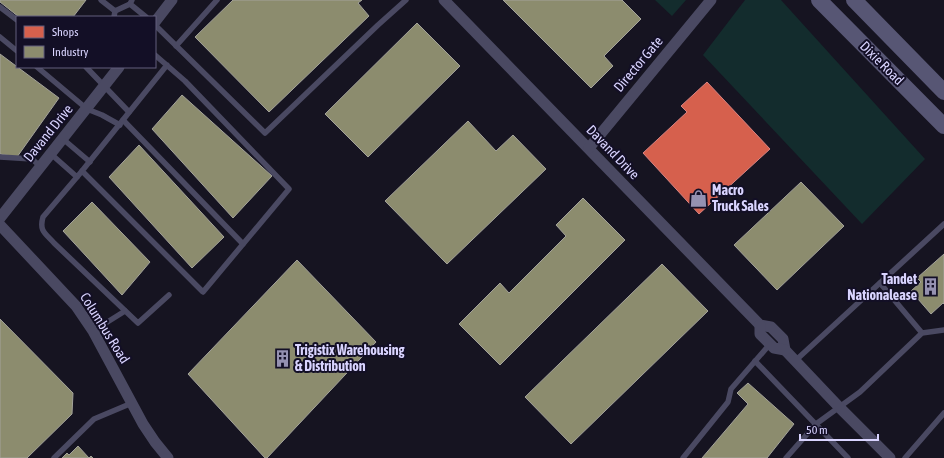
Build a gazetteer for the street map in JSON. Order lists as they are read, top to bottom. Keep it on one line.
{"streets":{"main road":["Dixie Road"],"street":["Director Gate","Davand Drive","Columbus Road"]},"crossings":[["Director Gate","Davand Drive"]],"places":{"shop":["Macro Truck Sales"],"building":["Tandet Nationalease","Trigistix Warehousing & Distribution"]},"legend":["Shops","Industry"],"scale_bar":"50 m"}
